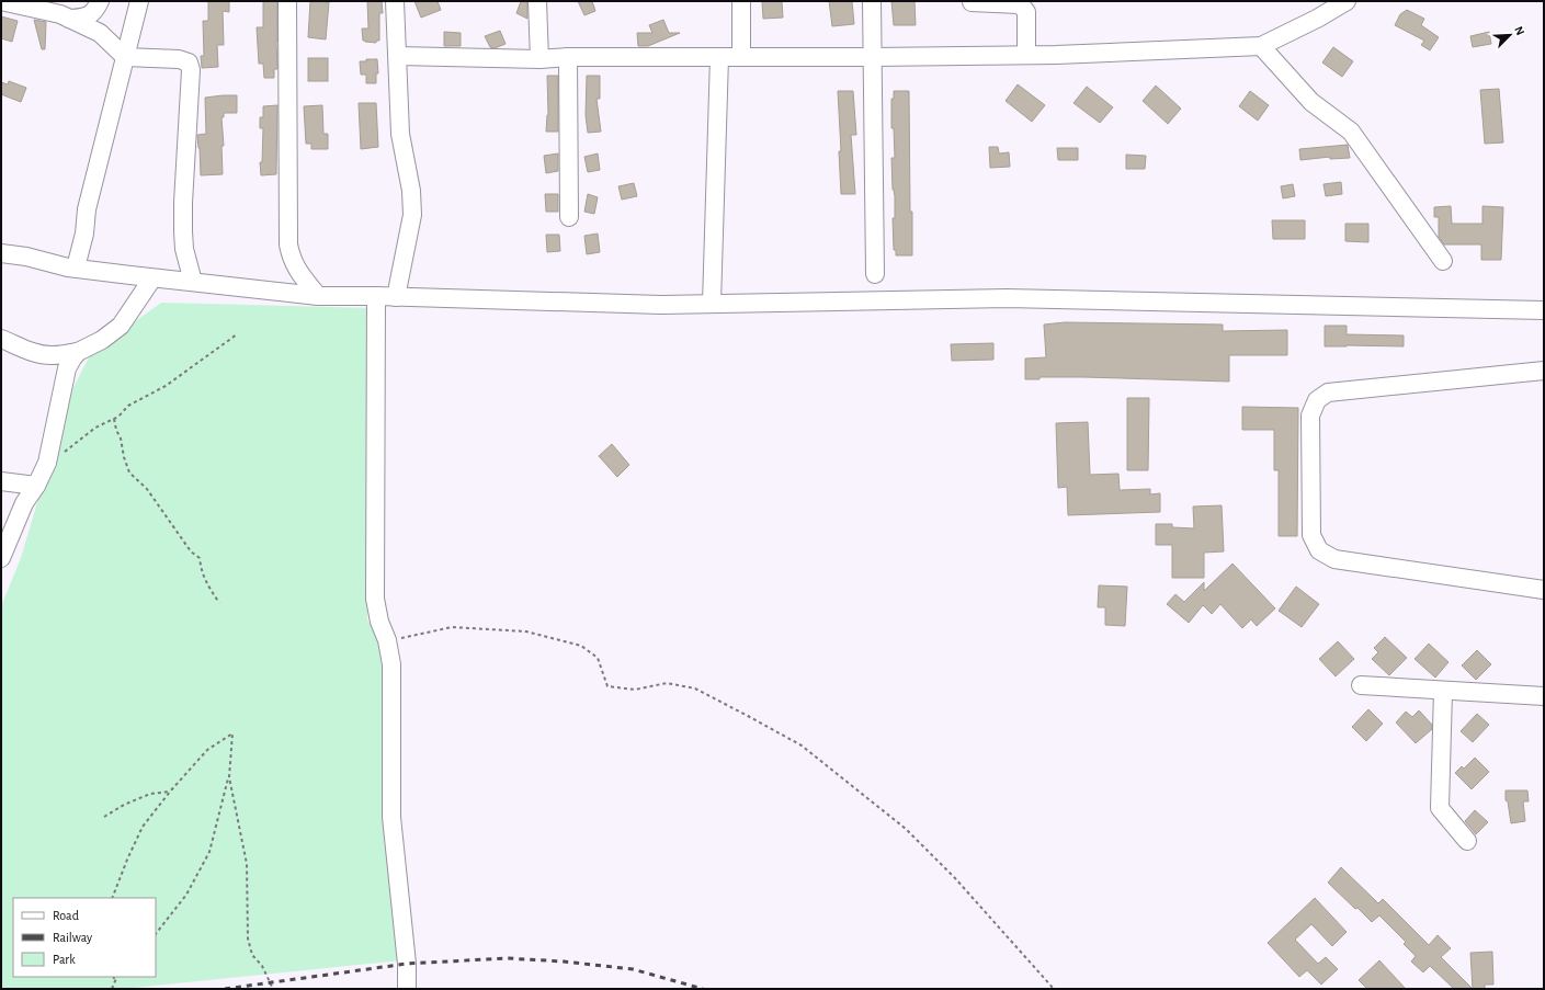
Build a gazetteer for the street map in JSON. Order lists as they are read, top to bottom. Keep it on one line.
{"legend":["Road","Railway","Park"],"north":"top right"}
